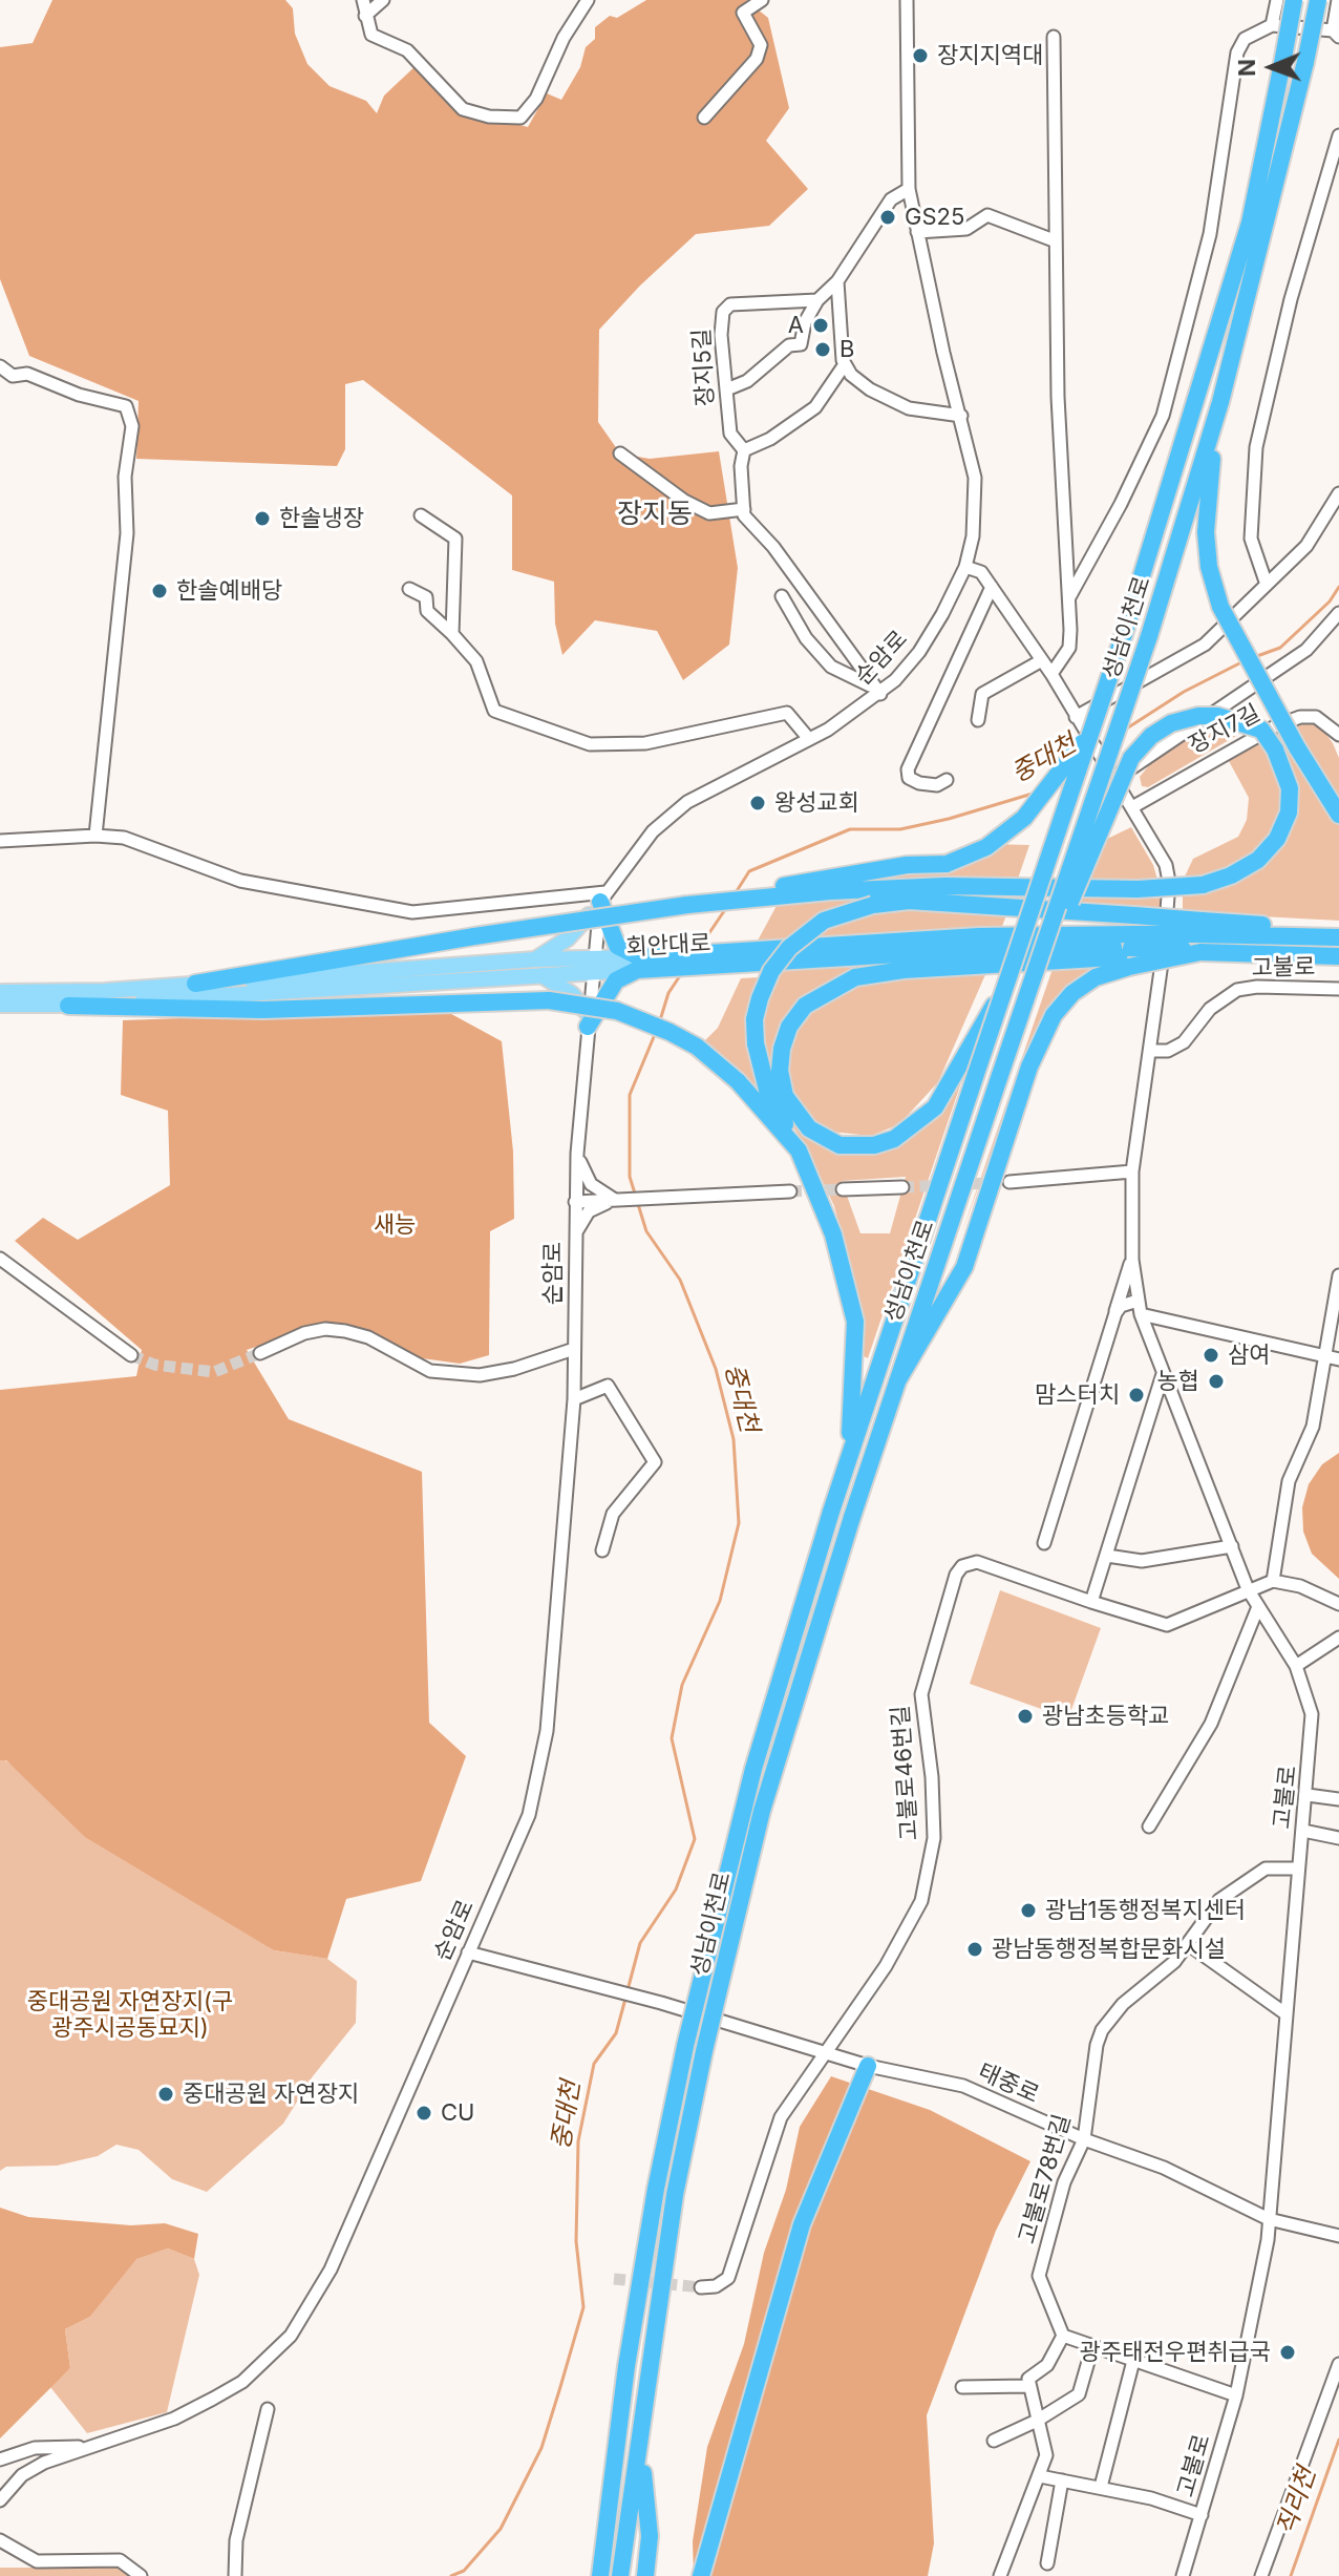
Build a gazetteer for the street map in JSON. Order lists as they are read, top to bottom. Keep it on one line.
{"streets":{"highway":["성남이천로"],"main road":["회안대로"],"street":["장지5길","순암로","장지7길","고불로","고불로46번길","태중로","고불로78번길"]},"crossings":[["순암로","회안대로"],["순암로","태중로"],["장지7길","고불로"],["고불로","태중로"],["고불로","고불로78번길"],["고불로46번길","태중로"],["태중로","고불로78번길"]],"districts":["장지동"],"water":["중대천","직리천"],"parks":["새능","중대공원 자연장지(구 광주시공동묘지)"],"places":["장지지역대","GS25","A","B","한솔냉장","한솔예배당","왕성교회","삼여","농협","맘스터치","광남초등학교","광남1동행정복지센터","광남동행정복합문화시설","중대공원 자연장지","CU","광주태전우편취급국"],"north":"left"}
